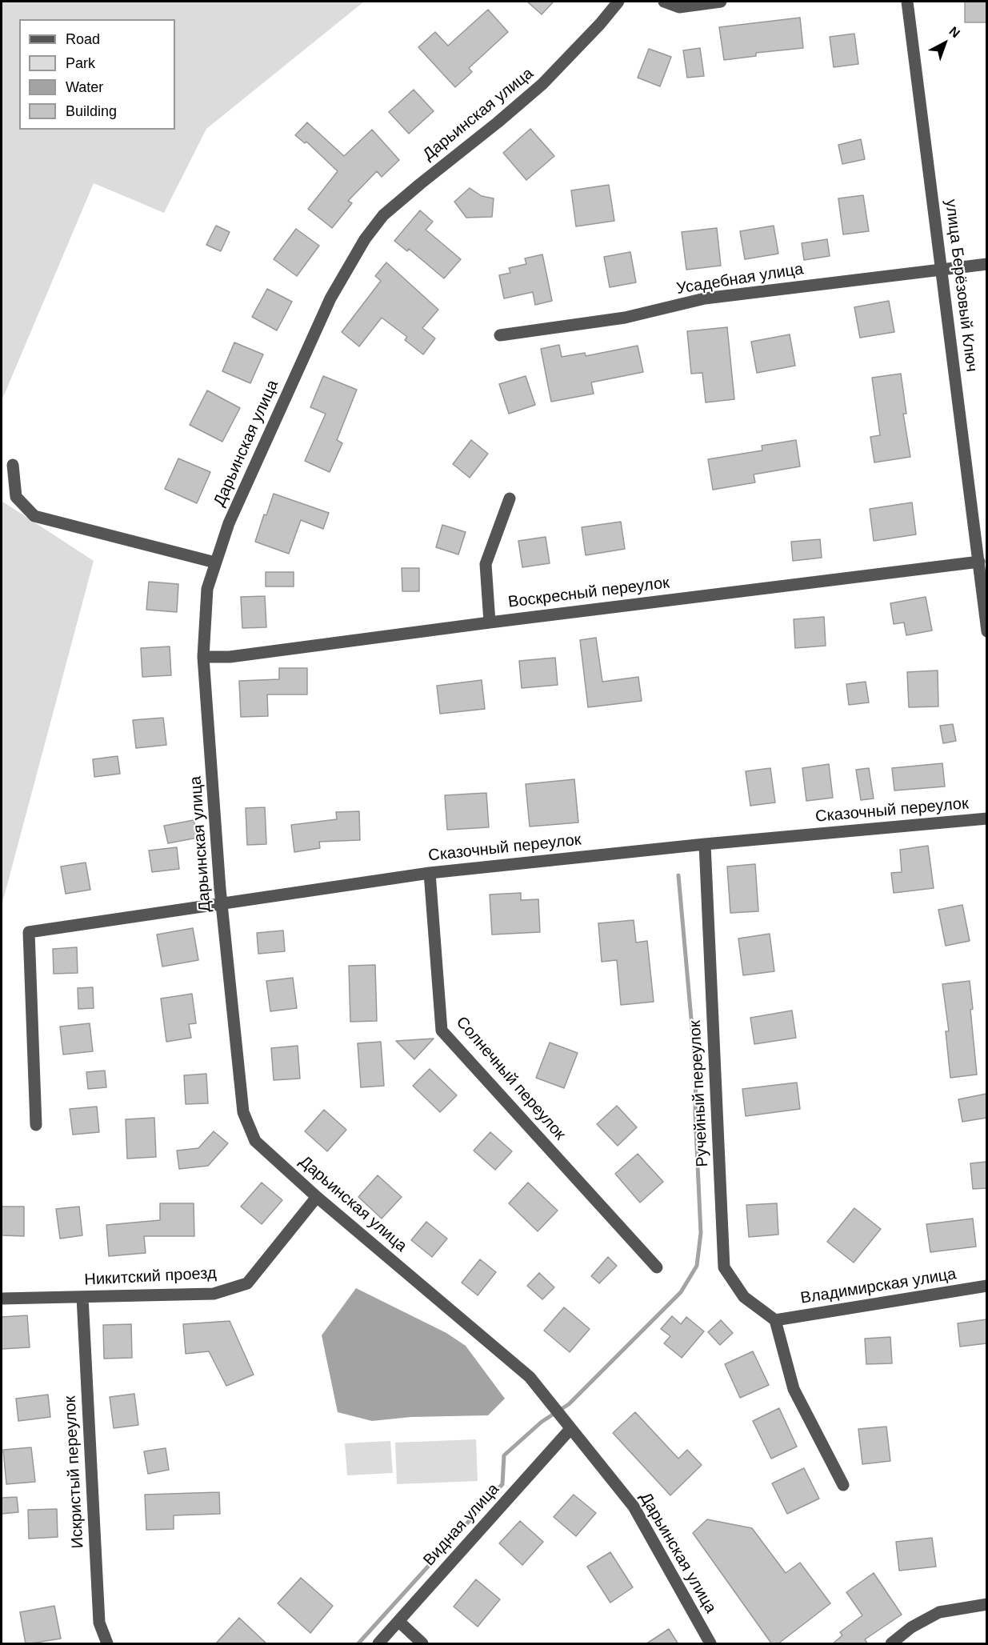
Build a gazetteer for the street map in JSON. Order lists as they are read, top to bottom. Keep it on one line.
{"streets":{"street":["Дарьинская улица","Усадебная улица","улица Берёзовый Ключ","Воскресный переулок","Сказочный переулок","Солнечный переулок","Ручейный переулок","Никитский проезд","Владимирская улица","Искристый переулок","Видная улица"]},"crossings":[["Дарьинская улица","Воскресный переулок"],["Дарьинская улица","Сказочный переулок"],["Дарьинская улица","Никитский проезд"],["Дарьинская улица","Видная улица"],["Усадебная улица","улица Берёзовый Ключ"],["улица Берёзовый Ключ","Воскресный переулок"],["Сказочный переулок","Солнечный переулок"],["Сказочный переулок","Ручейный переулок"],["Ручейный переулок","Владимирская улица"],["Никитский проезд","Искристый переулок"]],"legend":["Road","Park","Water","Building"],"north":"top right"}
